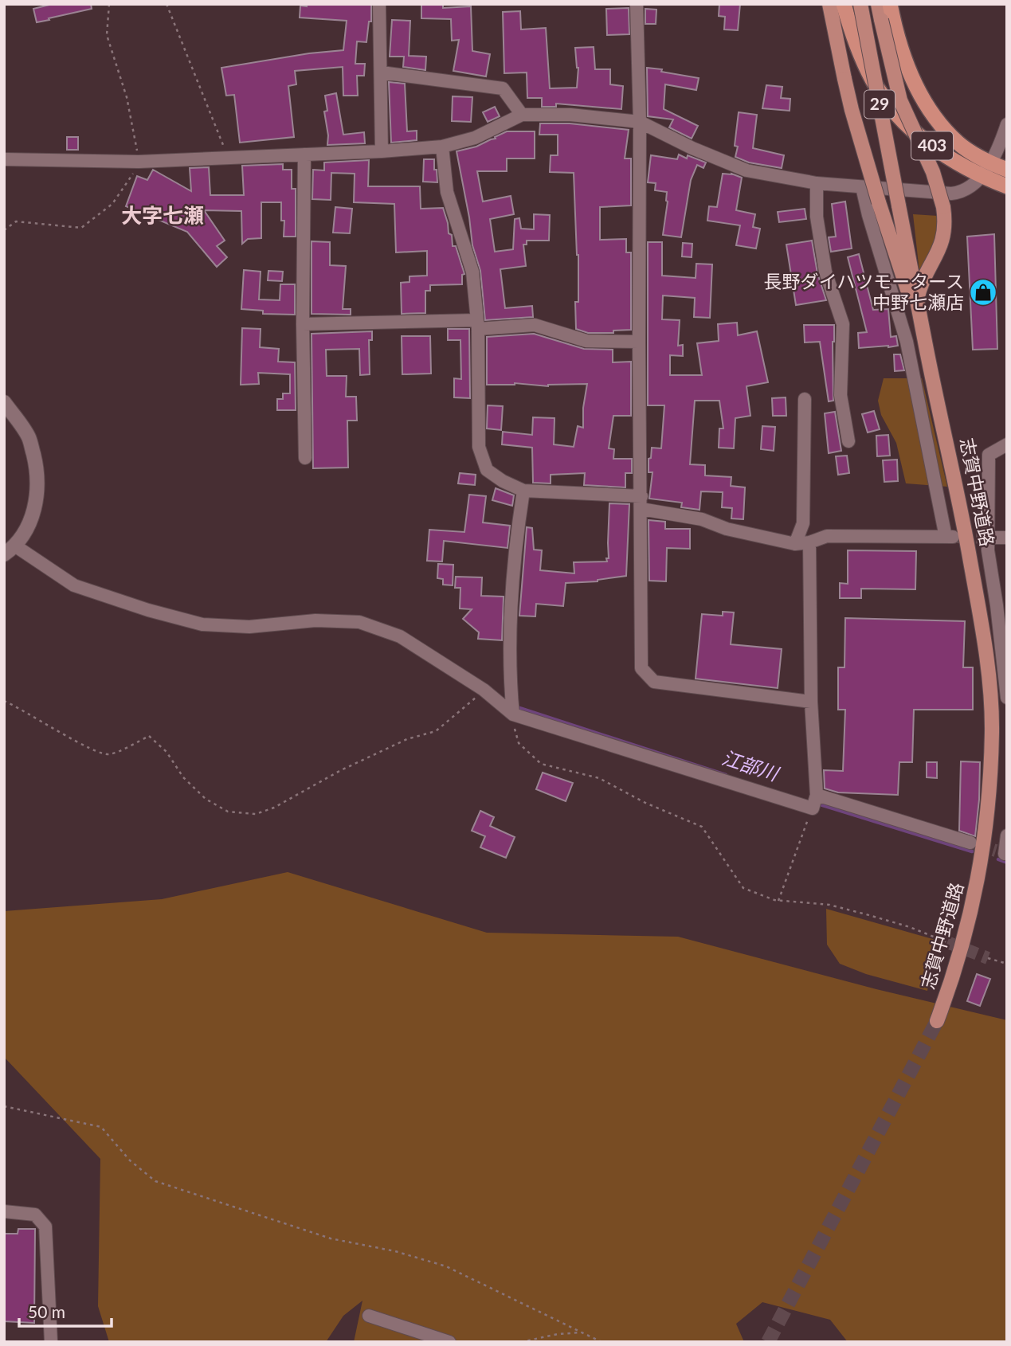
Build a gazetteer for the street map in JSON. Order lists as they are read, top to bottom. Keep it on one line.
{"streets":{"highway":["403"],"main road":["29","志賀中野道路"]},"crossings":[["29","志賀中野道路"]],"districts":["大字七瀬"],"water":["江部川"],"places":{"shop":["長野ダイハツモータース 中野七瀬店"]},"scale_bar":"50 m"}
